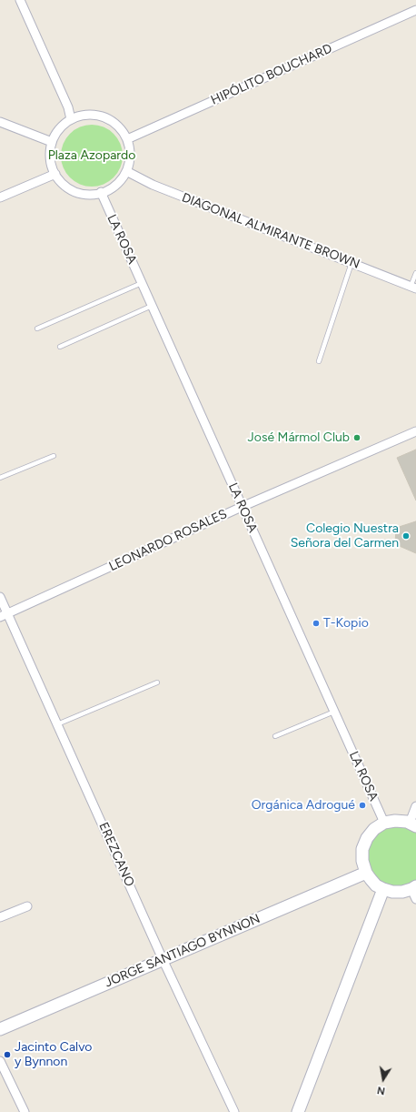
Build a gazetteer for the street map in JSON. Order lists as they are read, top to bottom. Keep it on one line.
{"streets":{"street":["HIPÓLITO BOUCHARD","DIAGONAL ALMIRANTE BROWN","LA ROSA","LEONARDO ROSALES","EREZCANO","JORGE SANTIAGO BYNNON"]},"crossings":[["HIPÓLITO BOUCHARD","DIAGONAL ALMIRANTE BROWN"],["HIPÓLITO BOUCHARD","LA ROSA"],["DIAGONAL ALMIRANTE BROWN","LA ROSA"],["LA ROSA","LEONARDO ROSALES"],["LEONARDO ROSALES","EREZCANO"],["EREZCANO","JORGE SANTIAGO BYNNON"]],"parks":["Plaza Azopardo"],"places":["José Mármol Club","Colegio Nuestra Señora del Carmen","T-Kopio","Orgánica Adrogué","Jacinto Calvo y Bynnon"],"north":"bottom"}
